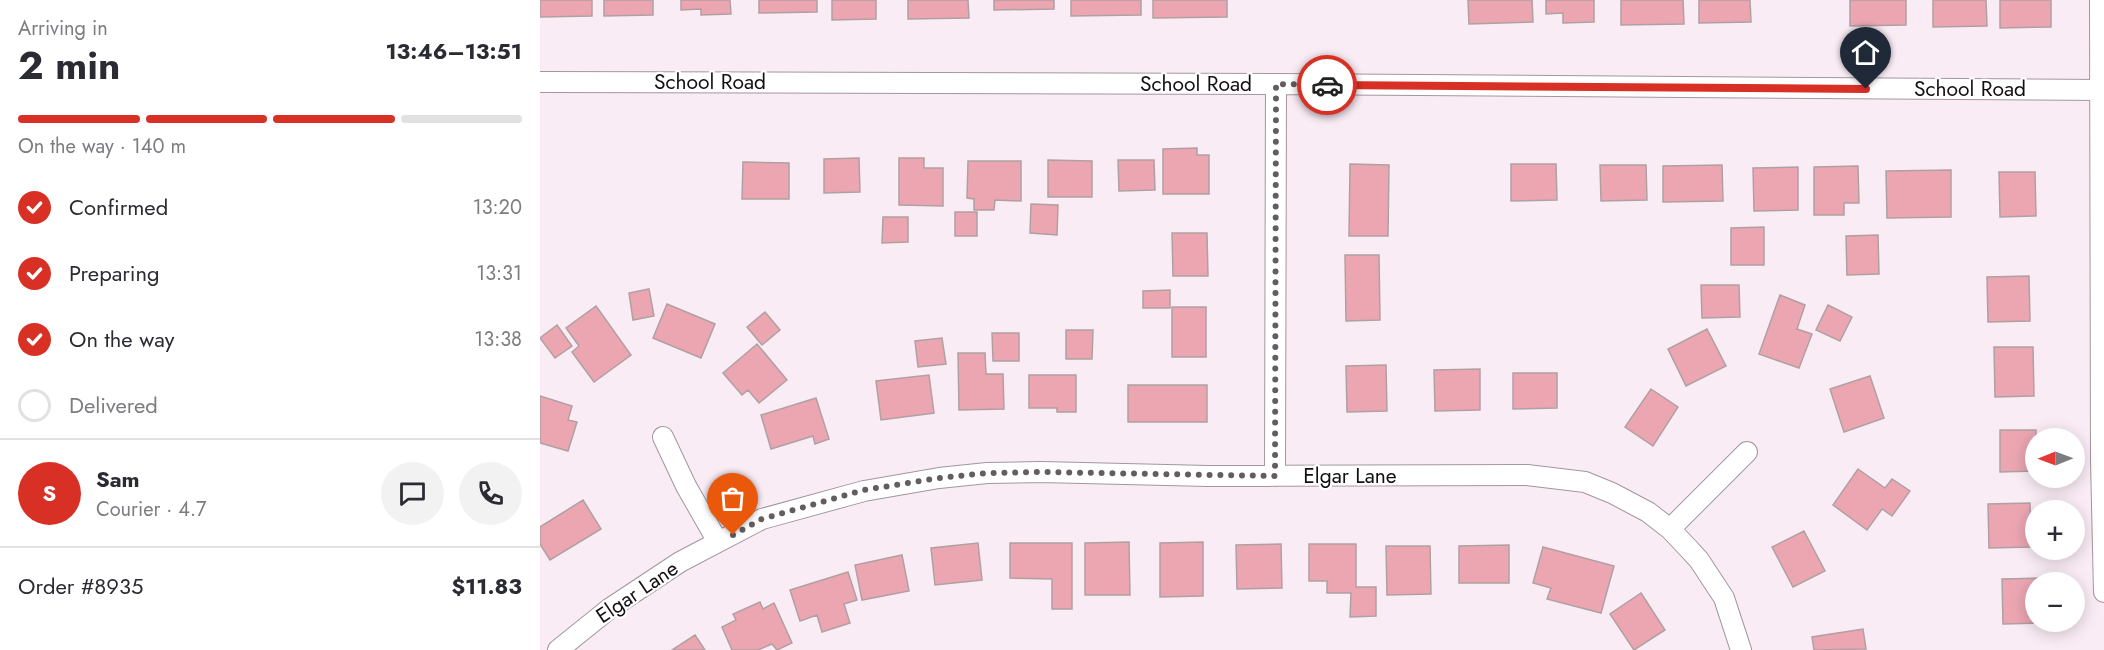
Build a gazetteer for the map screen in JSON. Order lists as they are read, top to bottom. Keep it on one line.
{"streets":{"street":["School Road","Elgar Lane"]},"north":"left","page":{"heading":["2 min","Arriving in","13:46–13:51"],"panel":["Sam","Courier · 4.7","Order #8935","$11.83"],"bar":"On the way · 140 m","list":[["Confirmed","13:20"],["Preparing","13:31"],["On the way","13:38"],"Delivered"],"map_buttons":["+","−"],"round":"S"}}
